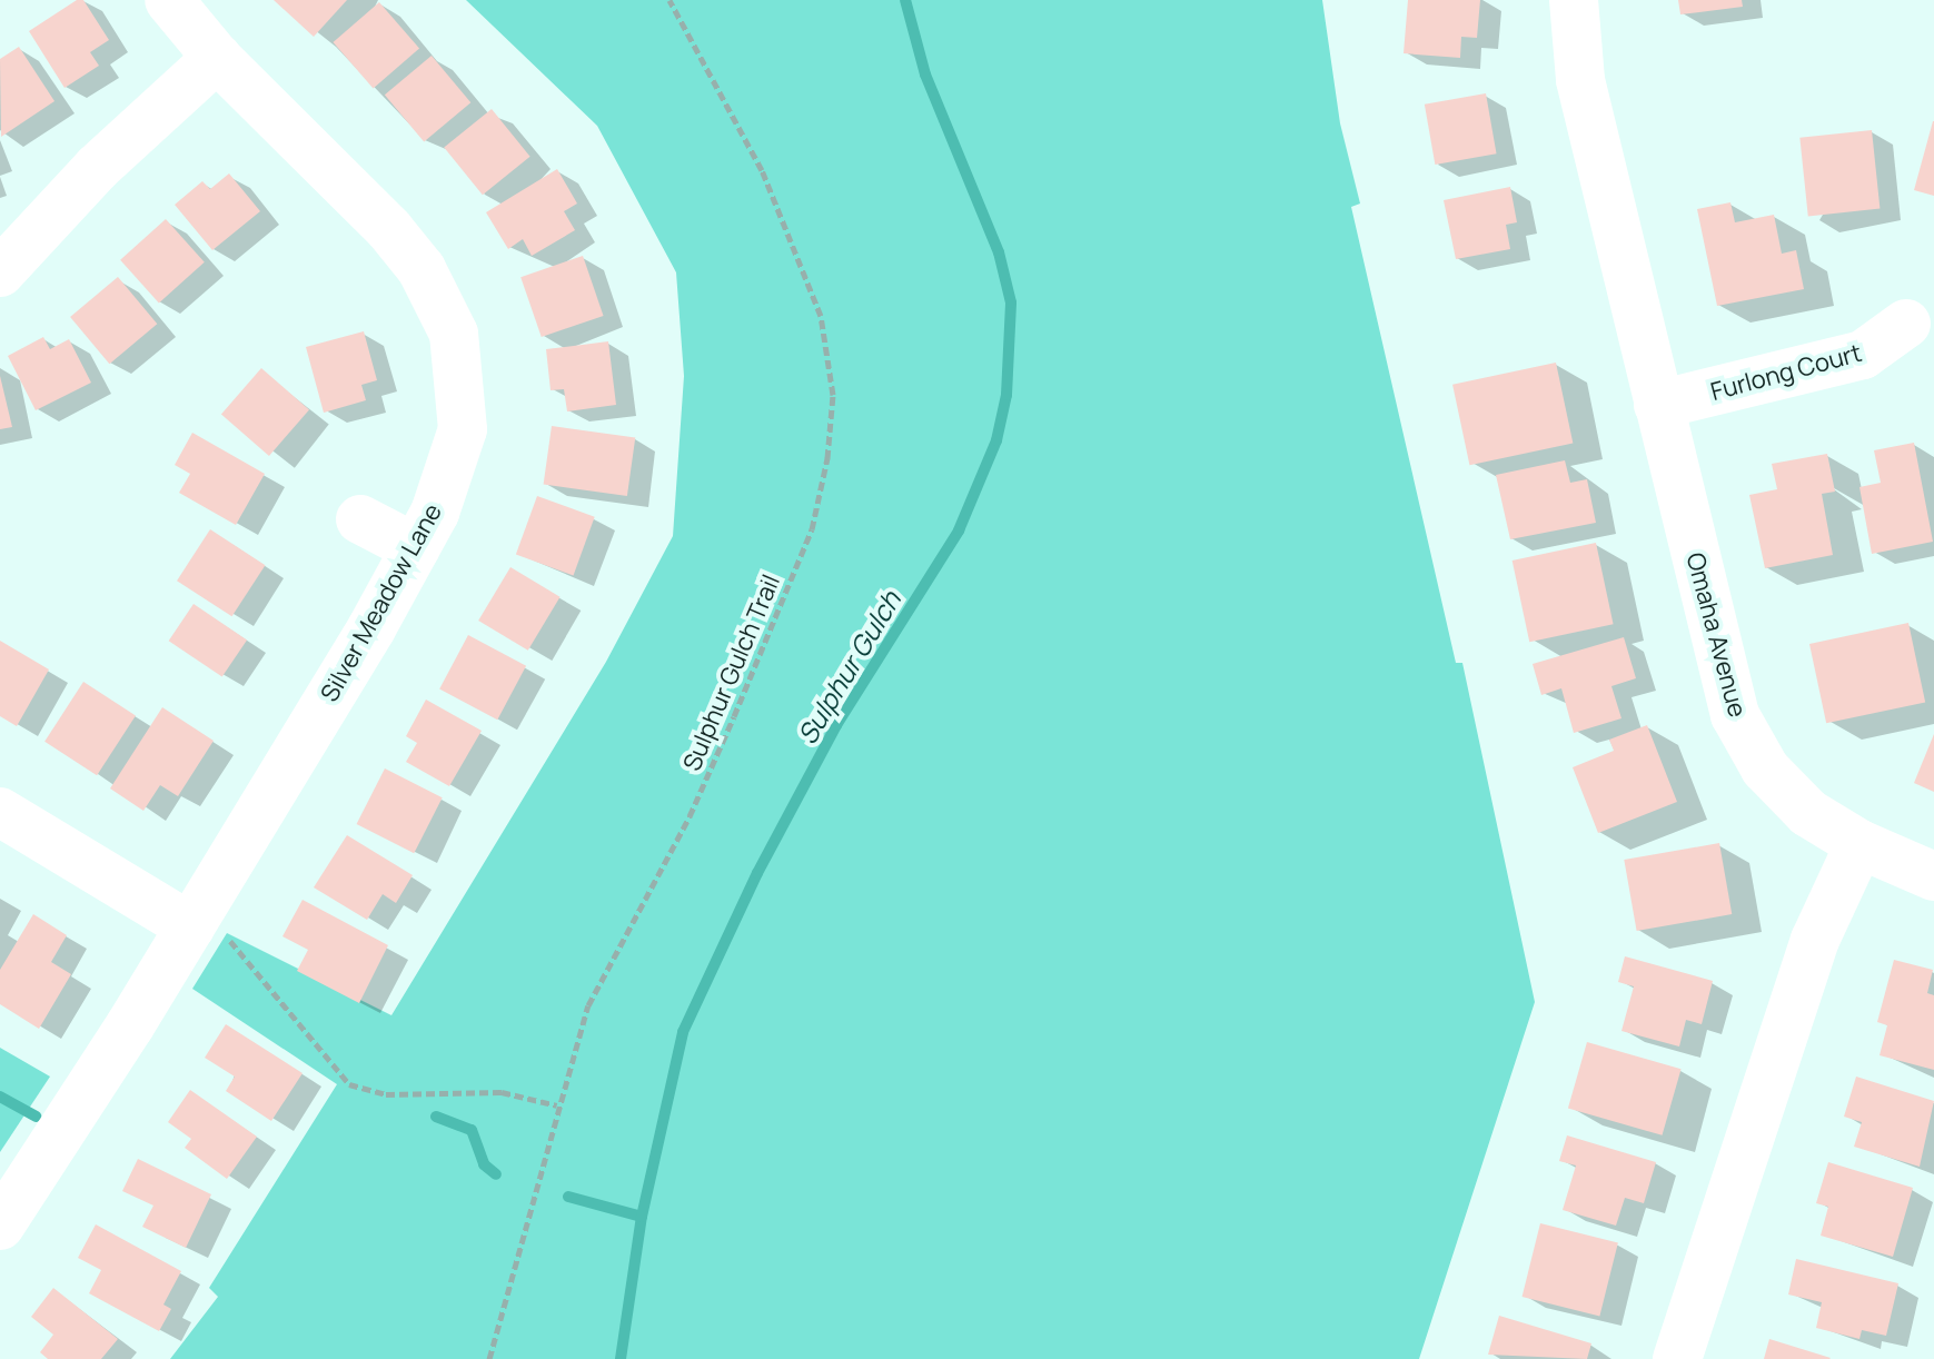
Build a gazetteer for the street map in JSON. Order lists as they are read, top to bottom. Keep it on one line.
{"streets":{"street":["Furlong Court","Silver Meadow Lane","Omaha Avenue"],"path":["Sulphur Gulch Trail"]},"crossings":[["Furlong Court","Omaha Avenue"]],"water":["Sulphur Gulch"]}
